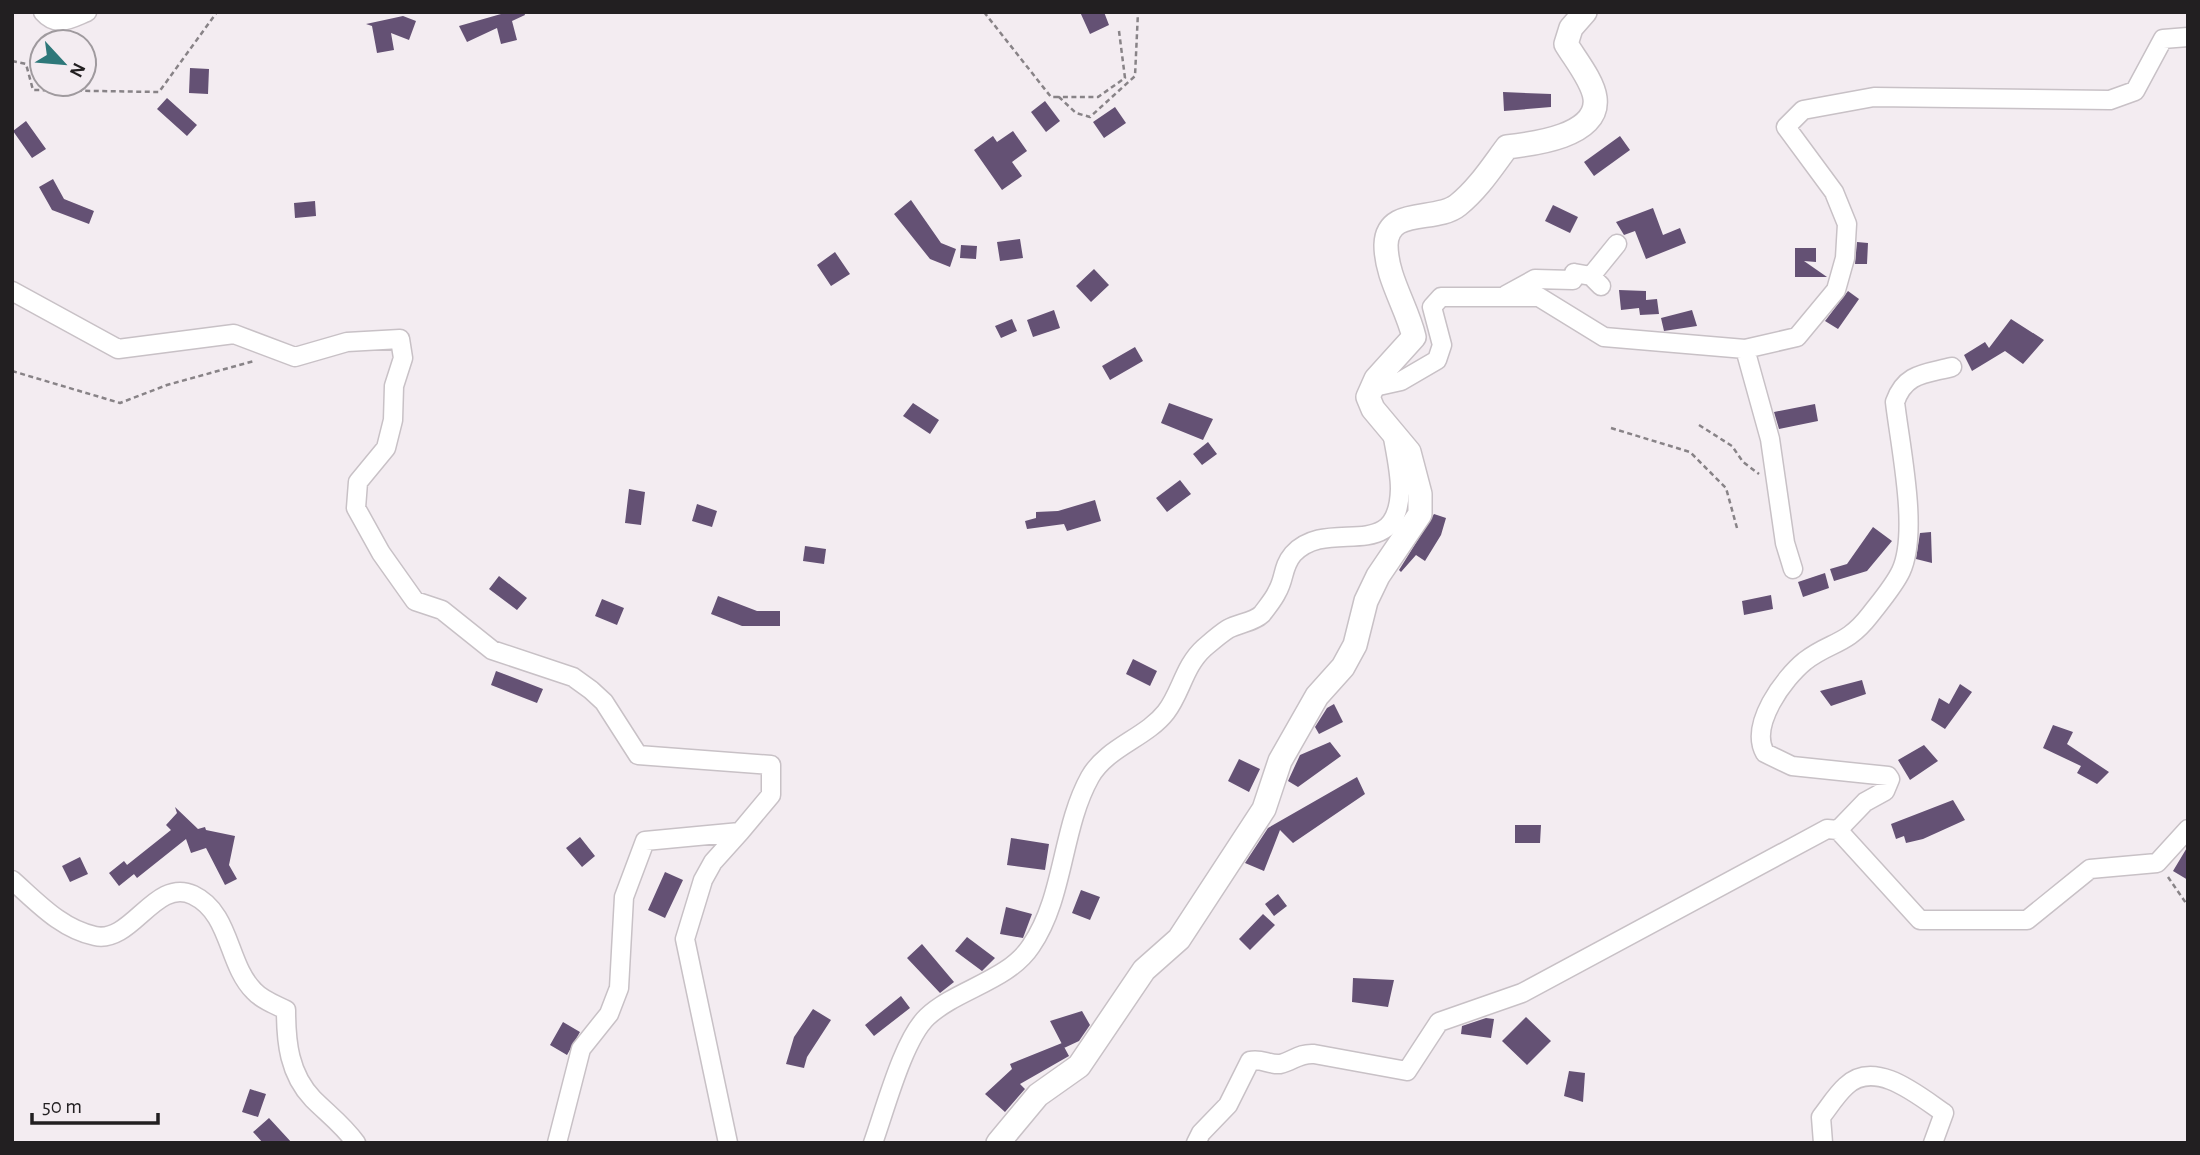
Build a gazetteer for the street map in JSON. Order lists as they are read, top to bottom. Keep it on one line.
{"scale_bar":"50 m","north":"bottom right"}
